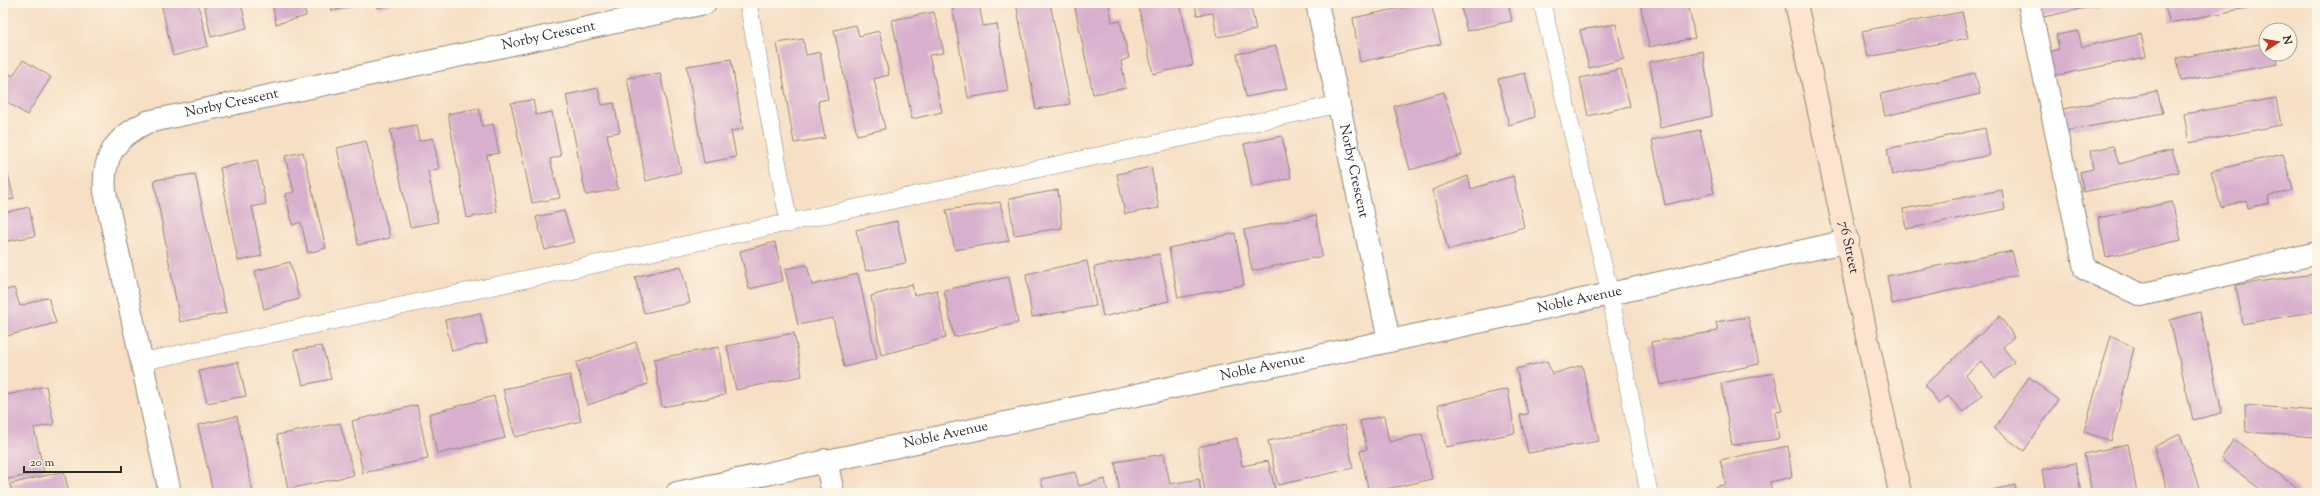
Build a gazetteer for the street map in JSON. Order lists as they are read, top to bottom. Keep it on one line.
{"streets":{"street":["Norby Crescent","76 Street","Noble Avenue"]},"crossings":[["Norby Crescent","Noble Avenue"],["76 Street","Noble Avenue"]],"scale_bar":"20 m","north":"right"}
